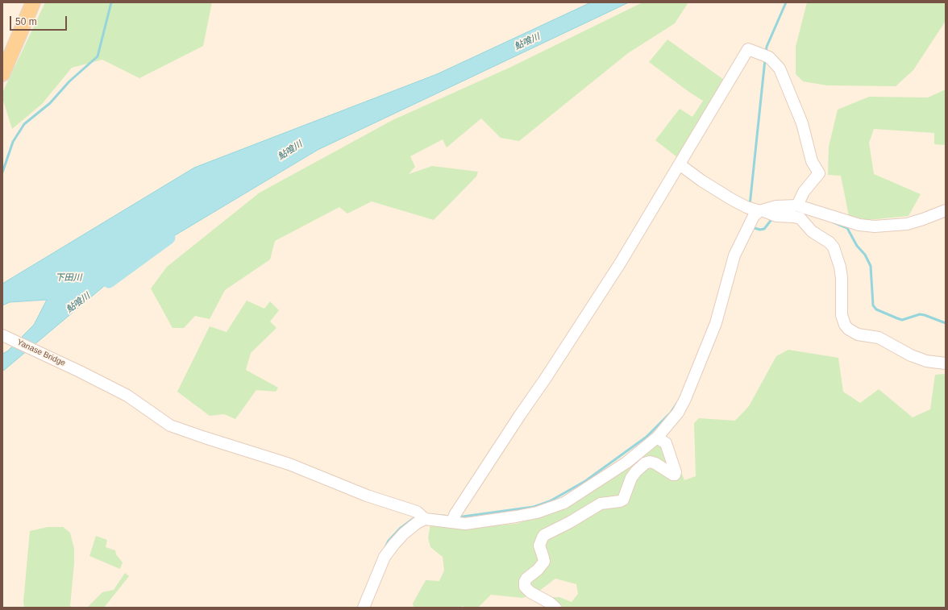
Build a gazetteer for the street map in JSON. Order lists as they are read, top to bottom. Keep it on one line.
{"streets":{"street":["Yanase Bridge"]},"water":["鮎喰川","下田川"],"scale_bar":"50 m"}
